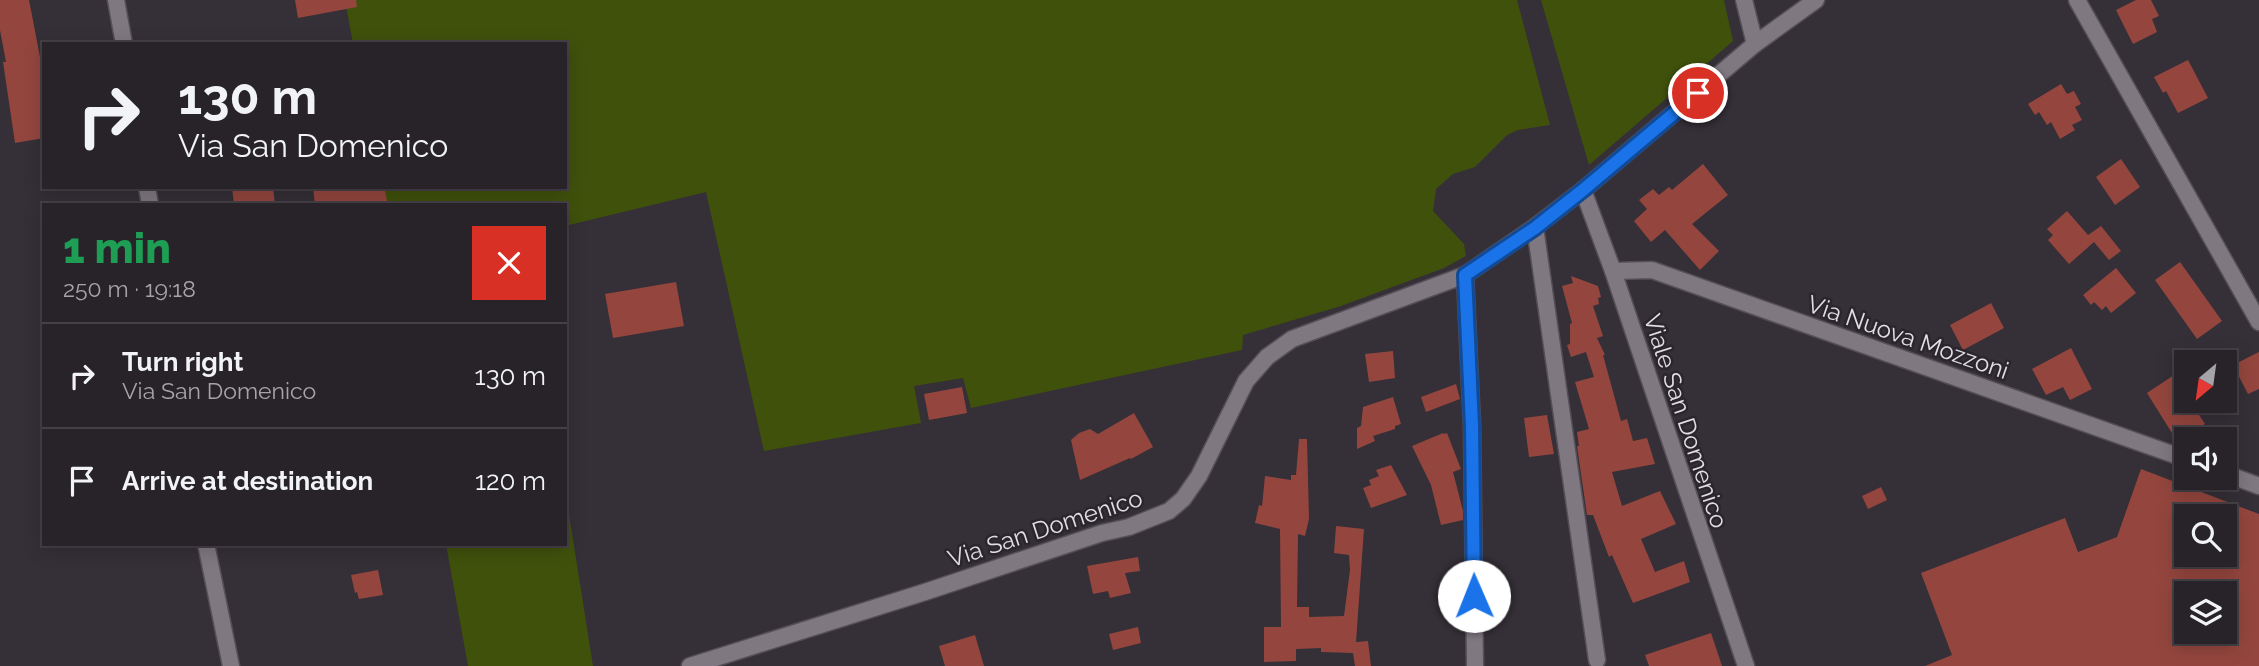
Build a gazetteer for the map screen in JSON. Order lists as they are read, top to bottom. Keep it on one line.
{"streets":{"street":["Via Nuova Mozzoni","Viale San Domenico","Via San Domenico"]},"crossings":[["Via Nuova Mozzoni","Viale San Domenico"],["Viale San Domenico","Via San Domenico"]],"north":"bottom left","page":{"turn":["130 m","Via San Domenico"],"heading":["1 min","250 m · 19:18"],"list":[{"name":"Turn right","note":"Via San Domenico","value":"130 m"},{"name":"Arrive at destination","value":"120 m"}]}}
